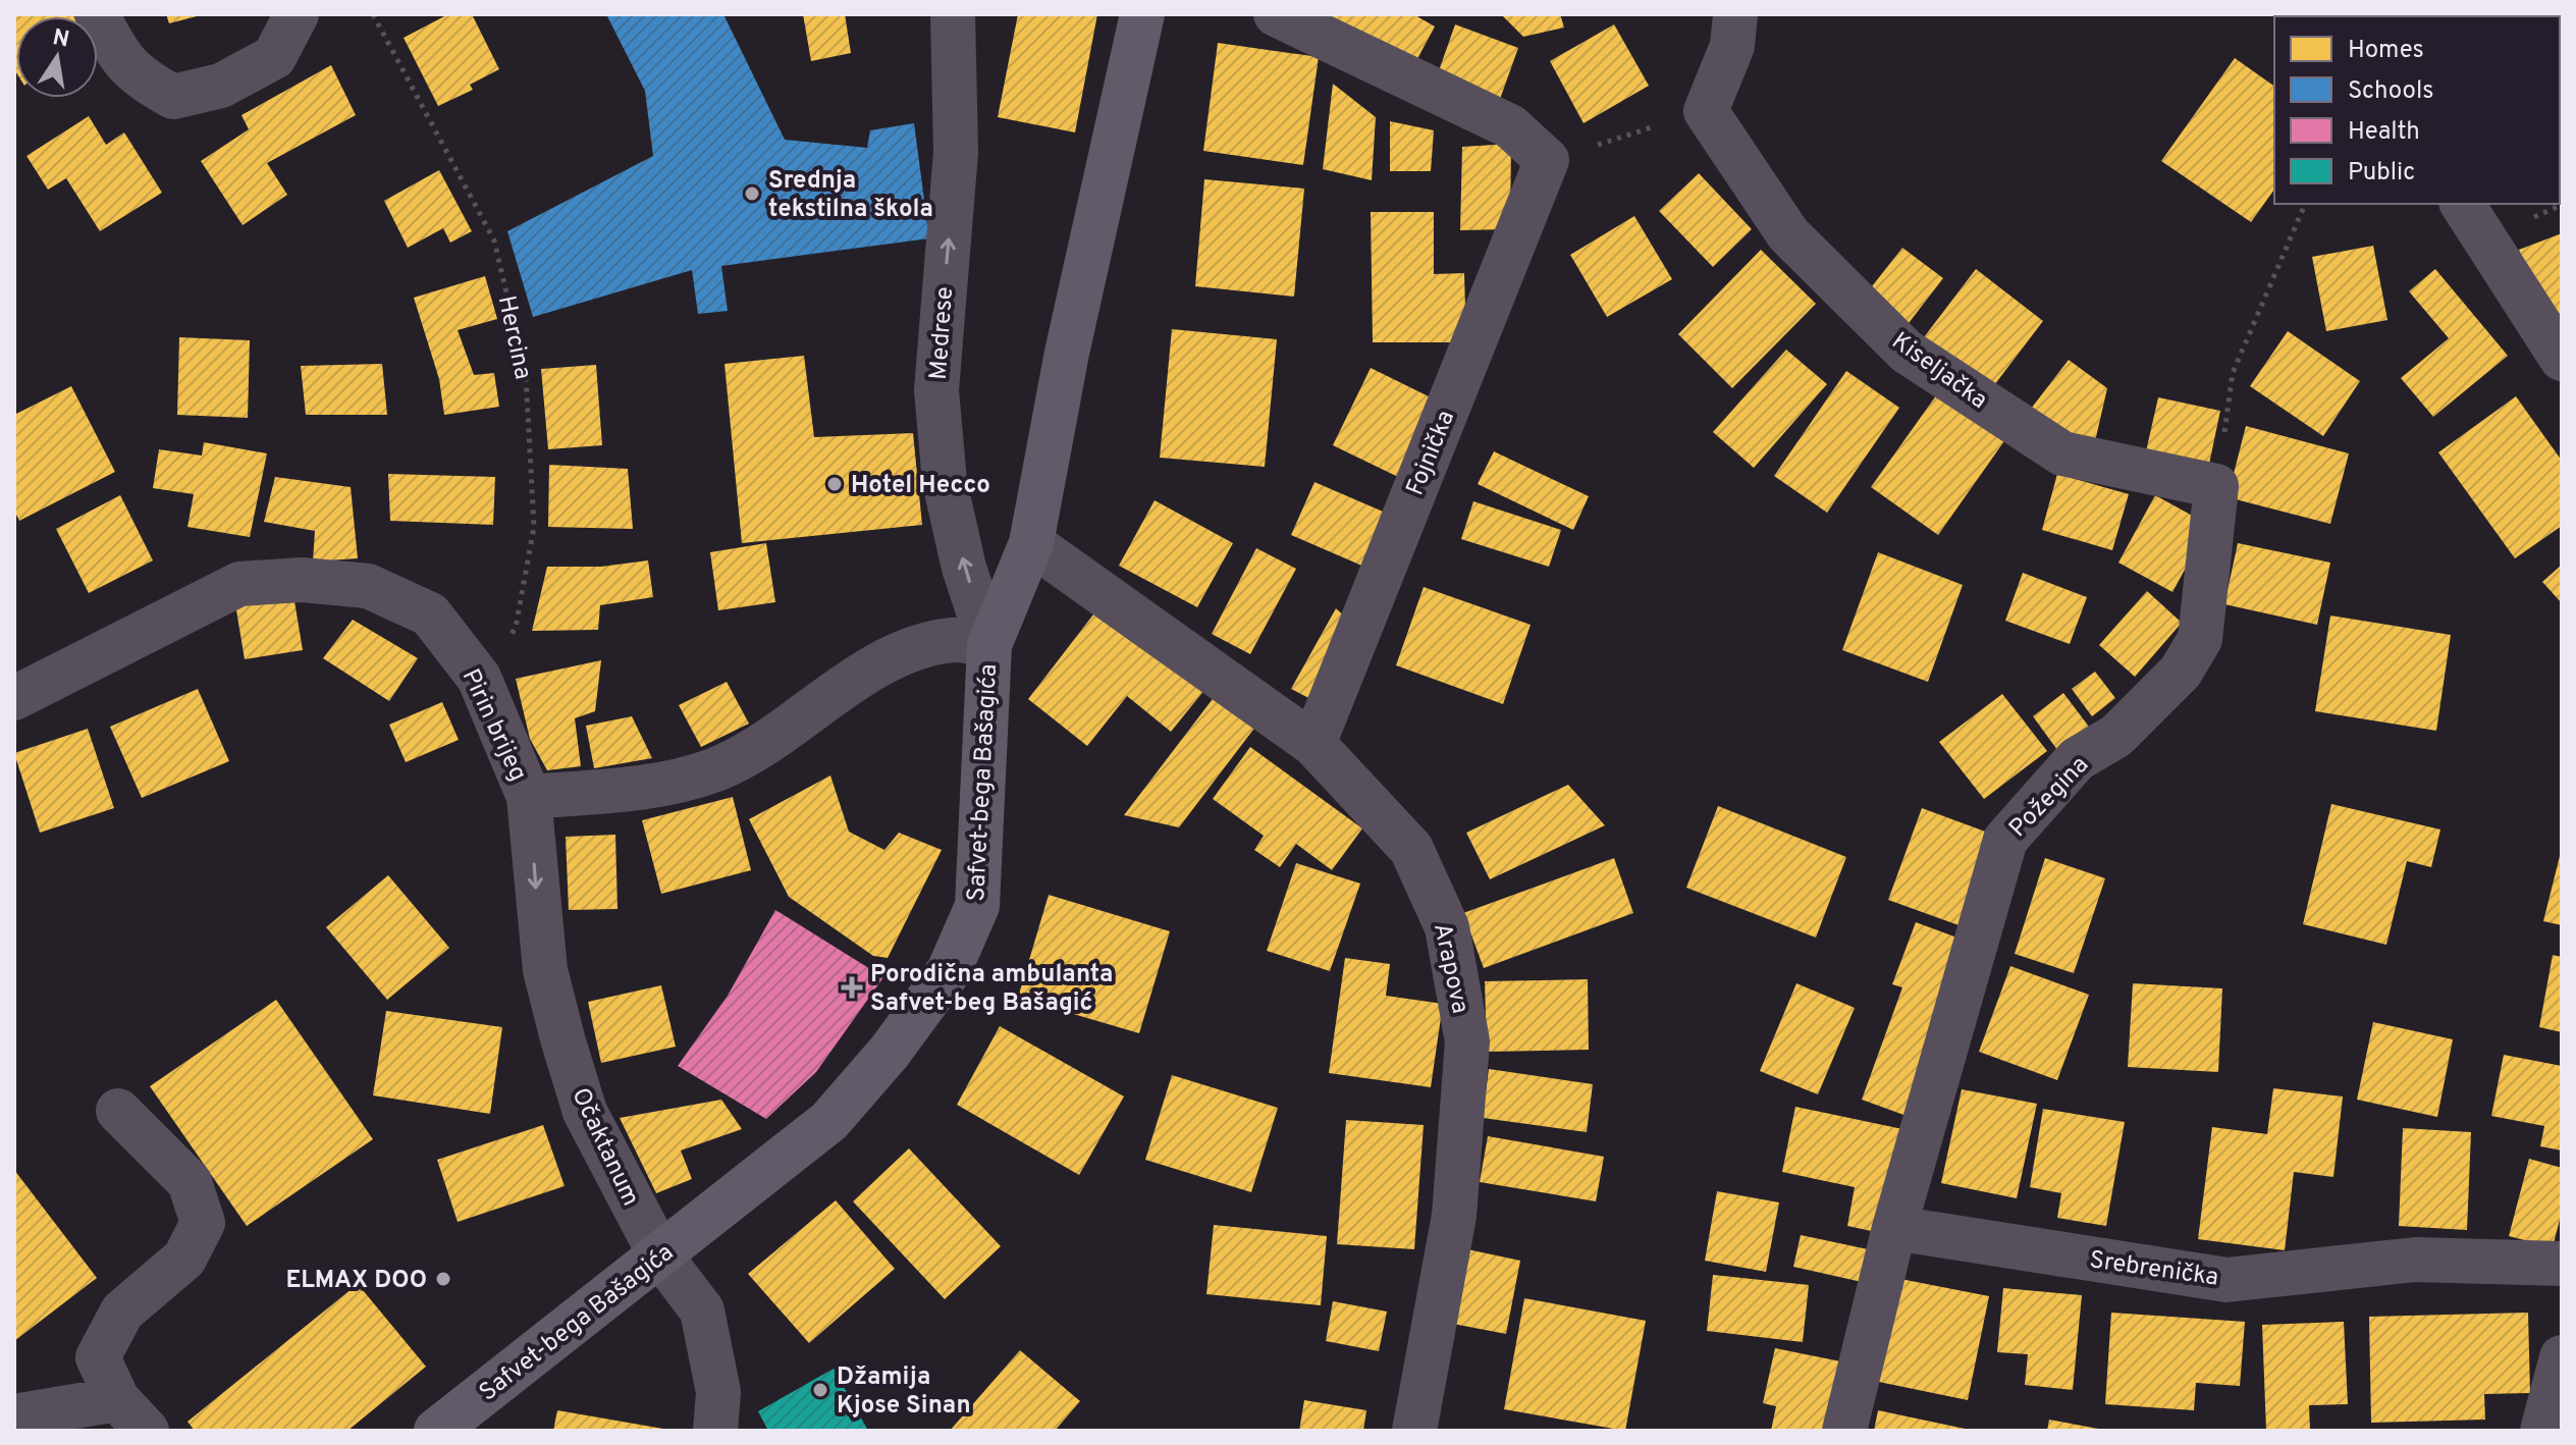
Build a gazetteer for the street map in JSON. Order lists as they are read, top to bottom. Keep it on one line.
{"streets":{"street":["Medrese","Kiseljačka","Fojnička","Pirin brijeg","Safvet-bega Bašagića","Požegina","Arapova","Očaktanum","Srebrenička"],"path":["Hercina"]},"crossings":[["Medrese","Pirin brijeg"],["Medrese","Safvet-bega Bašagića"],["Hercina","Pirin brijeg"],["Kiseljačka","Požegina"],["Fojnička","Arapova"],["Pirin brijeg","Safvet-bega Bašagića"],["Pirin brijeg","Očaktanum"],["Safvet-bega Bašagića","Arapova"],["Safvet-bega Bašagića","Očaktanum"],["Požegina","Srebrenička"]],"one_way":["Medrese","Očaktanum"],"places":{"other":["Srednja tekstilna škola","Hotel Hecco","ELMAX DOO","Džamija Kjose Sinan"],"health":["Porodična ambulanta Safvet-beg Bašagić"]},"legend":["Homes","Schools","Health","Public"],"north":"top"}
